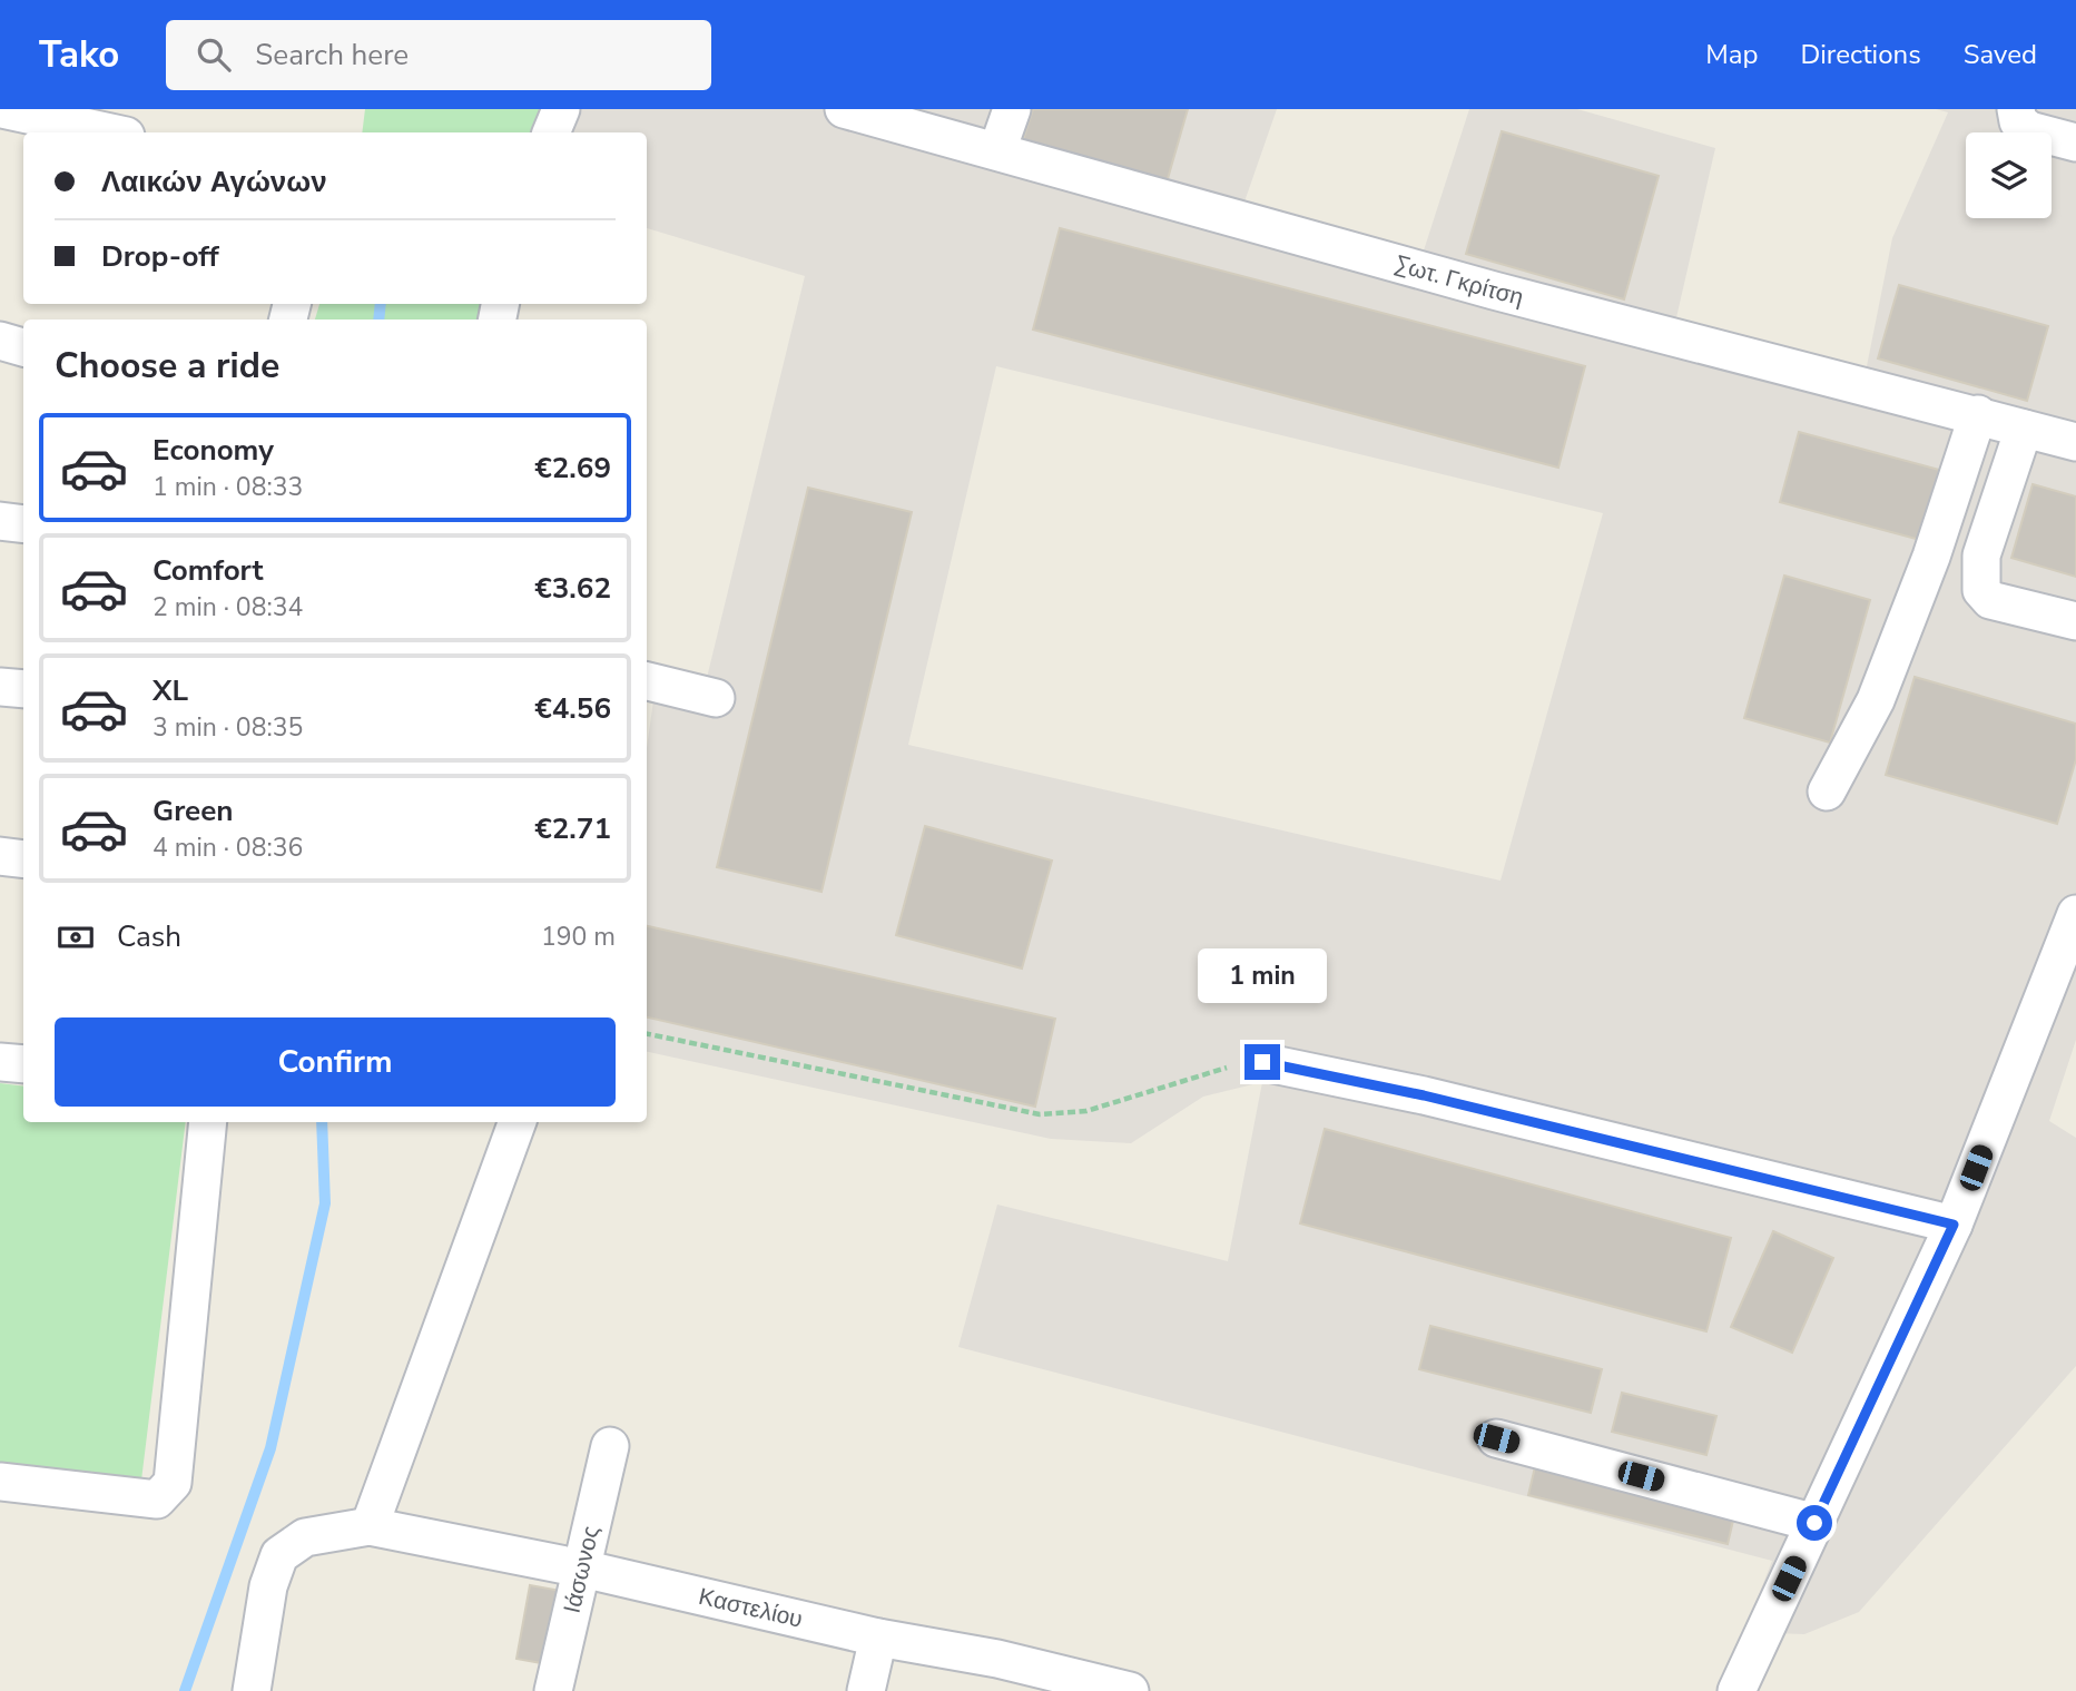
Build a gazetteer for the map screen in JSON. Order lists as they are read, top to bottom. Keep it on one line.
{"streets":{"street":["Σωτ. Γκρίτση","Ιάσωνος","Καστελίου"]},"crossings":[["Ιάσωνος","Καστελίου"]],"page":{"header":"Tako","search":"Search here","nav":["Map","Directions","Saved"],"banner":["Λαικών Αγώνων","Drop-off"],"heading":"Choose a ride","list":[{"name":"Economy","note":"1 min · 08:33","value":"€2.69"},{"name":"Comfort","note":"2 min · 08:34","value":"€3.62"},{"name":"XL","note":"3 min · 08:35","value":"€4.56"},{"name":"Green","note":"4 min · 08:36","value":"€2.71"}],"pay":["Cash","190 m"],"bubble":"1 min","buttons":"Confirm"}}
